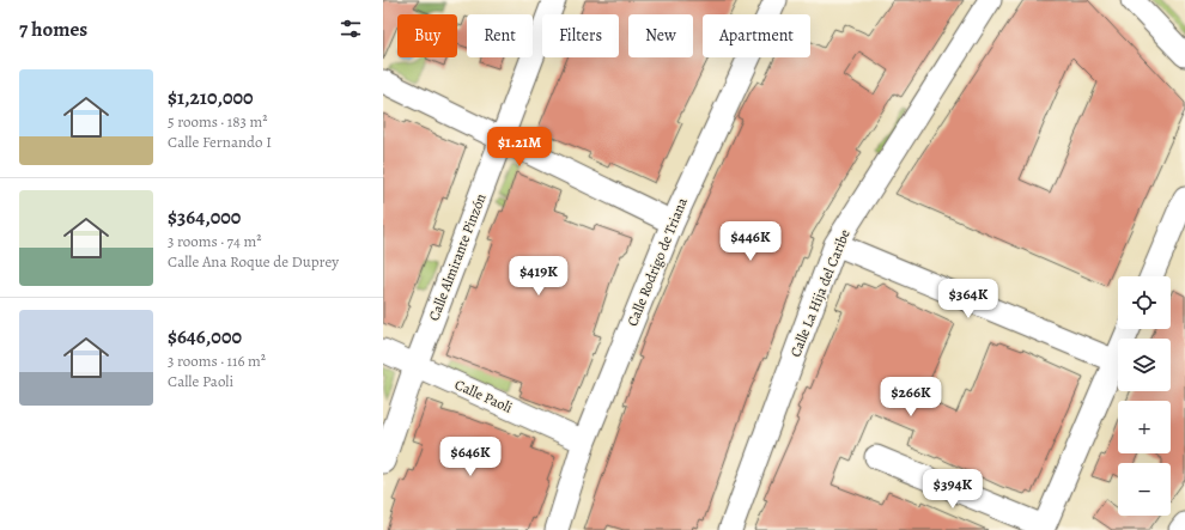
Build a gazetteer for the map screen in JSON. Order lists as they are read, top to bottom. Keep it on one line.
{"streets":{"street":["Calle Almirante Pinzón","Calle Rodrigo de Triana","Calle La Hija del Caribe","Calle Paoli"]},"crossings":[["Calle Almirante Pinzón","Calle Paoli"],["Calle Rodrigo de Triana","Calle Paoli"]],"page":{"heading":"7 homes","chip":["Buy","Rent","Filters","New","Apartment"],"list":[{"name":"$1,210,000","note":"5 rooms · 183 m² · Calle Fernando I"},{"name":"$364,000","note":"3 rooms · 74 m² · Calle Ana Roque de Duprey"},{"name":"$646,000","note":"3 rooms · 116 m² · Calle Paoli"}],"price":["$1.21M","$446K","$419K","$364K","$266K","$646K","$394K"],"map_buttons":["+","−"]}}
